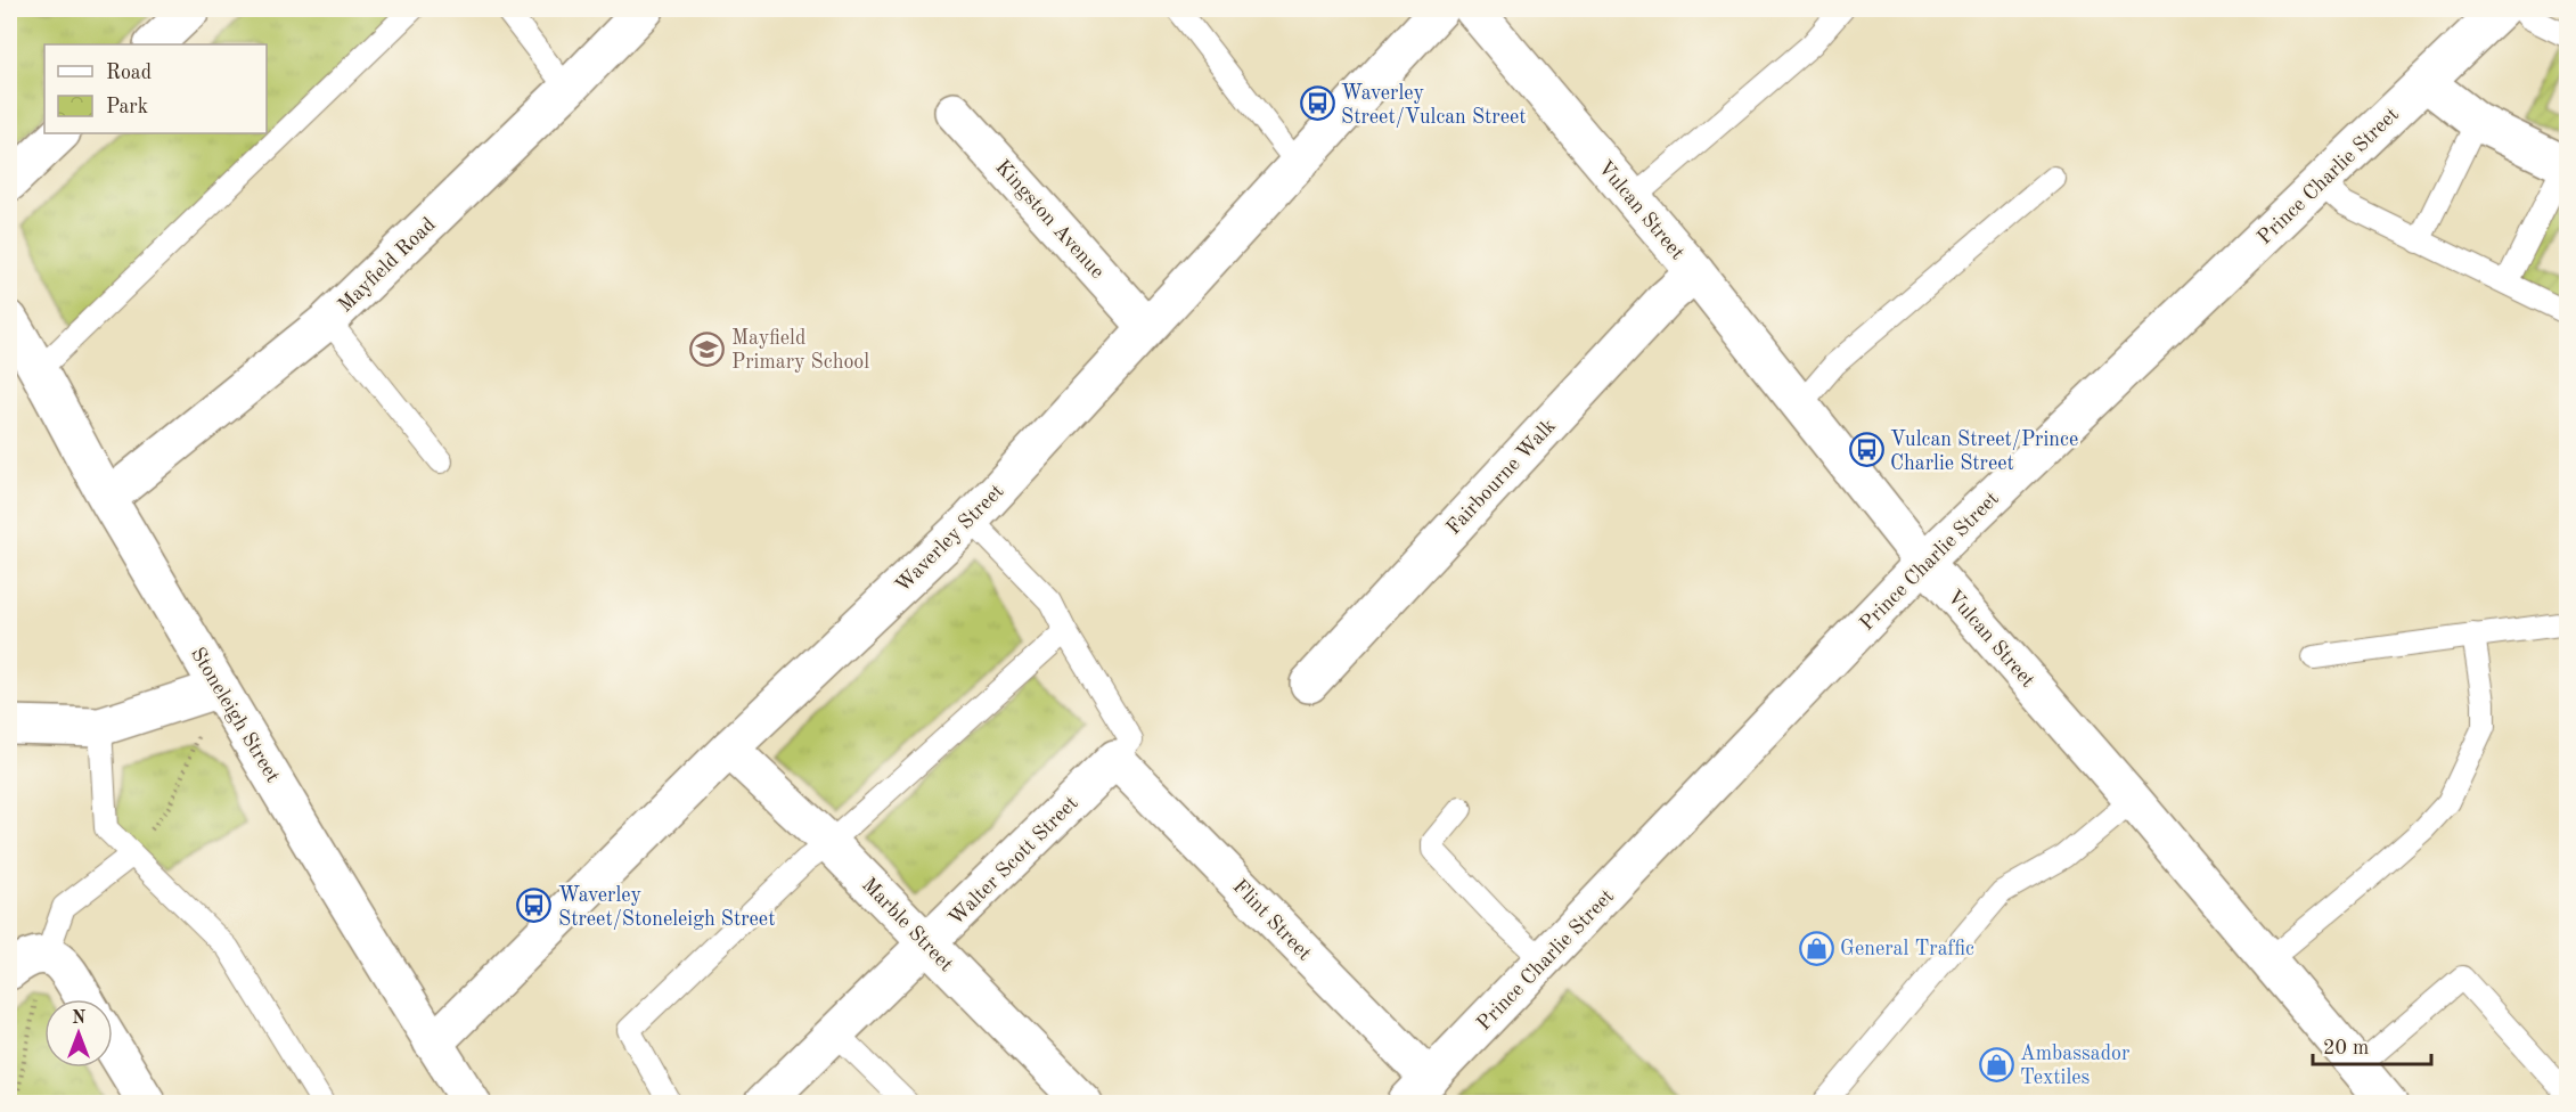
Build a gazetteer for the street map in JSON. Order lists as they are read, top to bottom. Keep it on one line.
{"streets":{"street":["Prince Charlie Street","Vulcan Street","Kingston Avenue","Mayfield Road","Fairbourne Walk","Waverley Street","Stoneleigh Street","Walter Scott Street","Flint Street","Marble Street"]},"crossings":[["Prince Charlie Street","Vulcan Street"],["Prince Charlie Street","Flint Street"],["Vulcan Street","Fairbourne Walk"],["Kingston Avenue","Waverley Street"],["Mayfield Road","Stoneleigh Street"],["Waverley Street","Stoneleigh Street"],["Waverley Street","Marble Street"],["Walter Scott Street","Flint Street"],["Walter Scott Street","Marble Street"]],"places":{"bus stop":["Waverley Street/Vulcan Street","Vulcan Street/Prince Charlie Street","Waverley Street/Stoneleigh Street"],"school or university":["Mayfield Primary School"],"shop":["General Traffic","Ambassador Textiles"]},"legend":["Road","Park"],"scale_bar":"20 m","north":"top"}
